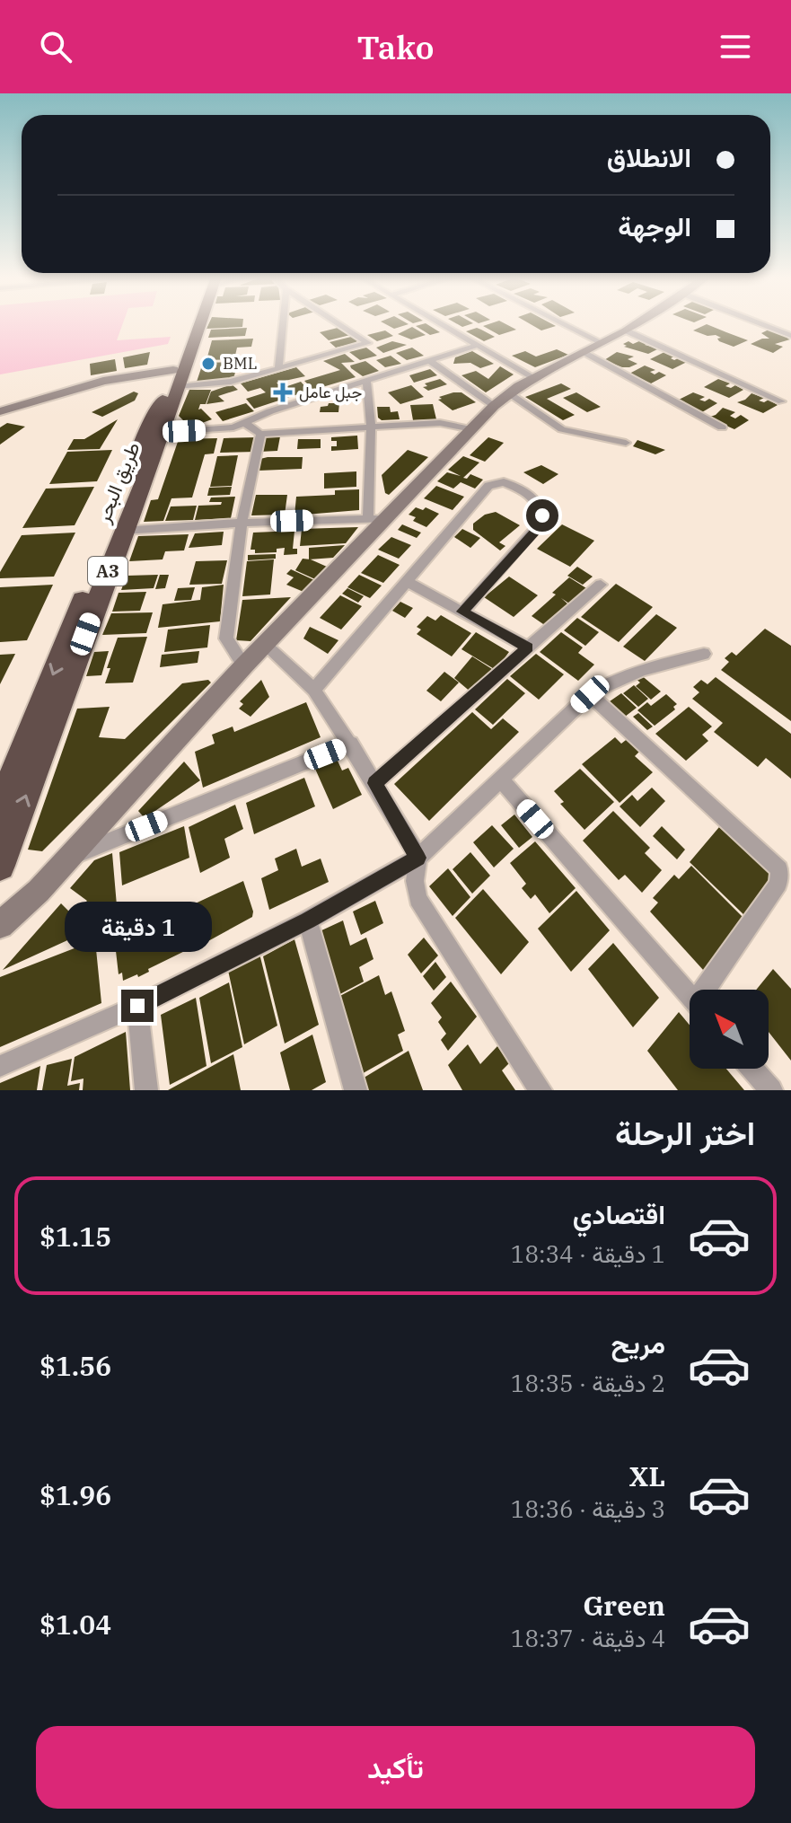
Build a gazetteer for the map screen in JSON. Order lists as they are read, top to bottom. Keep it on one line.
{"streets":{"highway":["طريق البحر","A3"]},"places":{"other":["BML"],"health":["جبل عامل"]},"north":"top left","page":{"header":"Tako","banner":["الانطلاق","الوجهة"],"bubble":"1 دقيقة","heading":"اختر الرحلة","list":[{"name":"اقتصادي","note":"1 دقيقة · 18:34","value":"$1.15"},{"name":"مريح","note":"2 دقيقة · 18:35","value":"$1.56"},{"name":"XL","note":"3 دقيقة · 18:36","value":"$1.96"},{"name":"Green","note":"4 دقيقة · 18:37","value":"$1.04"}],"buttons":"تأكيد"}}
